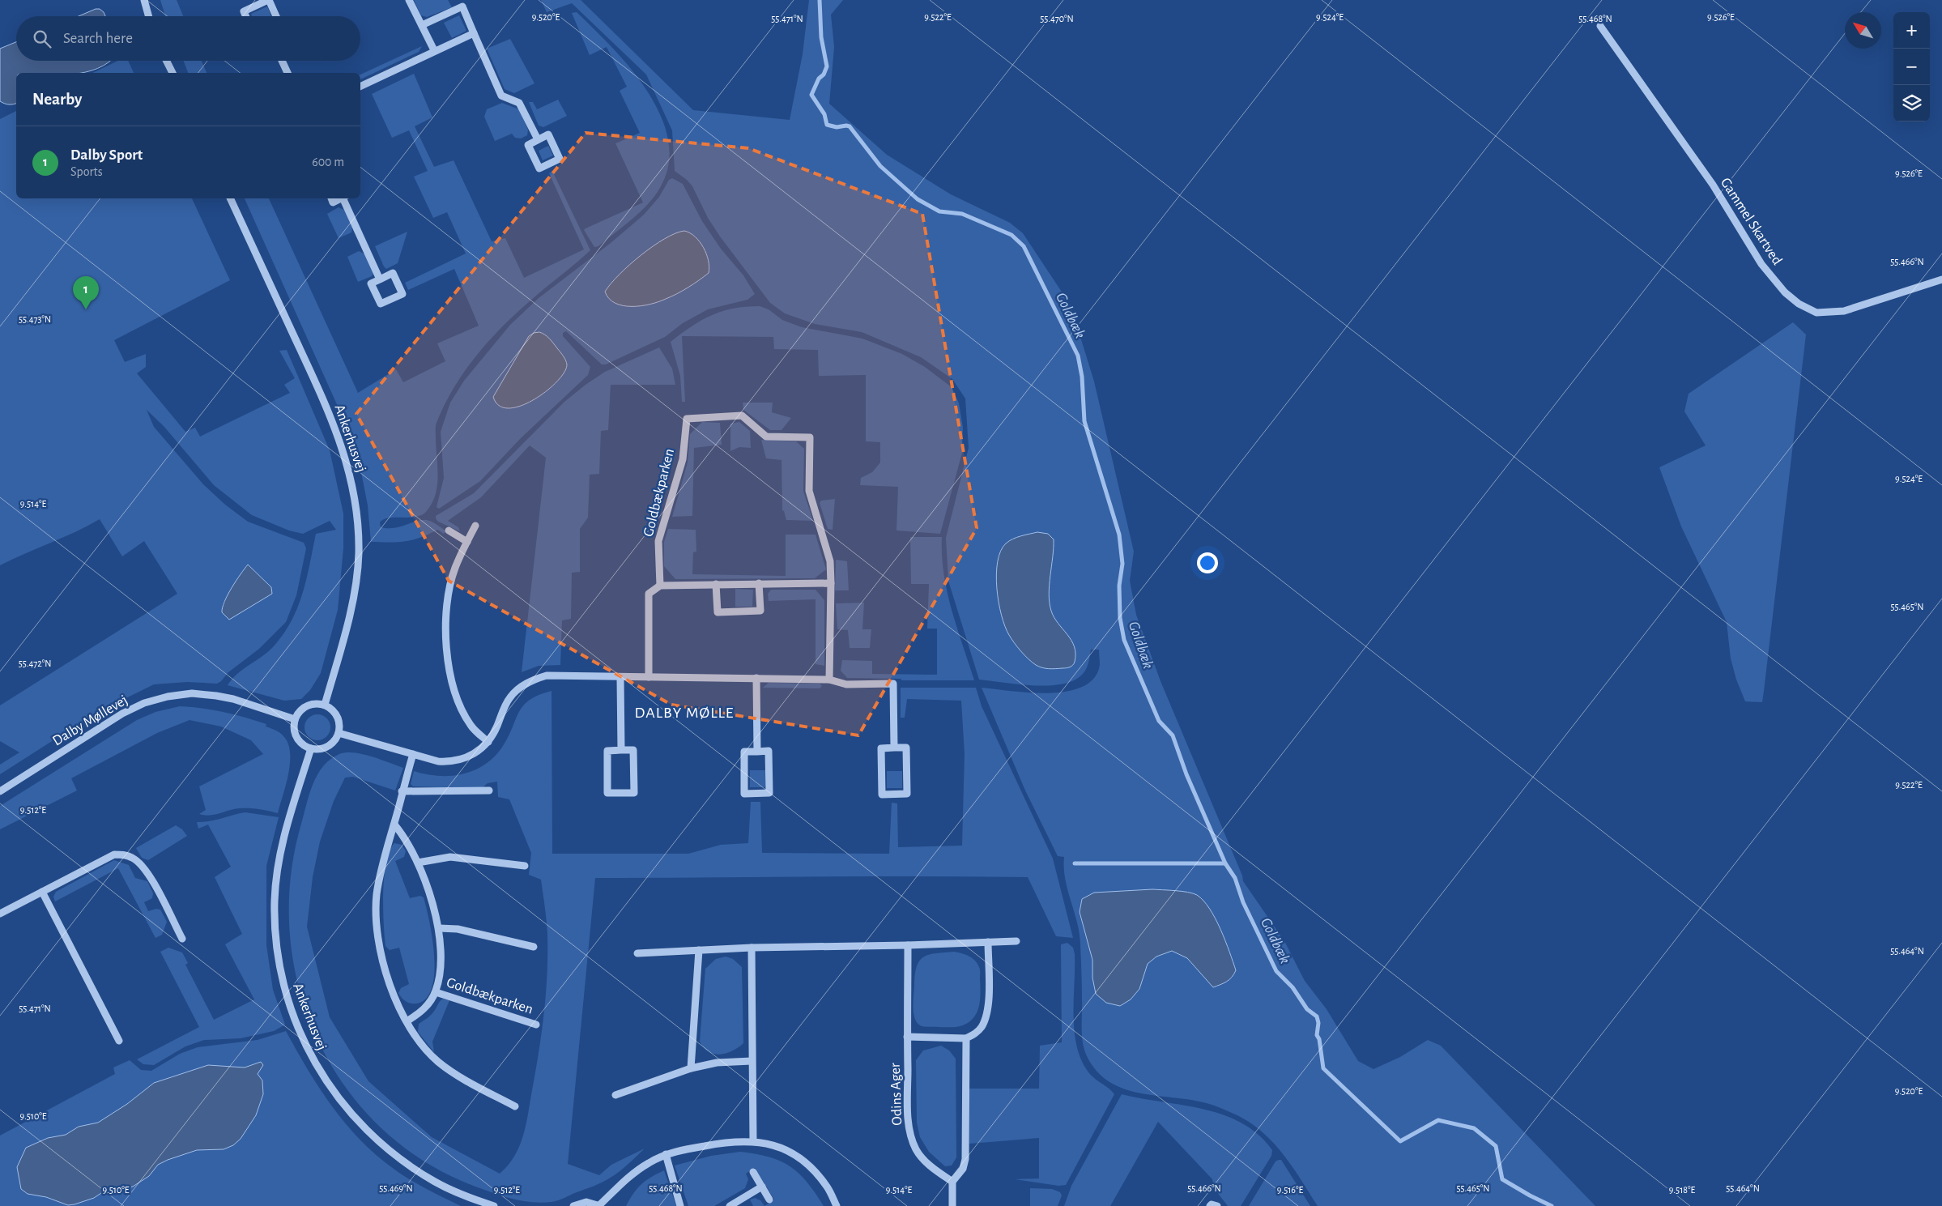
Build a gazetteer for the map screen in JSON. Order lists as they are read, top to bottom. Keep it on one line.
{"streets":{"street":["Gammel Skartved","Ankerhusvej","Goldbækparken","Dalby Møllevej","Odins Ager"]},"crossings":[["Ankerhusvej","Dalby Møllevej"]],"districts":["DALBY MØLLE"],"water":["Goldbæk"],"north":"top left","page":{"map_buttons":["+","−"],"search":"Search here","heading":"Nearby","list":[{"mark":"1","name":"Dalby Sport","note":"Sports","value":"600 m"}],"pins":"1"},"coordinates":["9.520°E","9.522°E","9.524°E","9.526°E","55.471°N","55.470°N","55.468°N","55.466°N","55.473°N","9.514°E","55.465°N","55.472°N","9.512°E","55.464°N","9.510°E","55.469°N","9.516°E","9.518°E"]}
